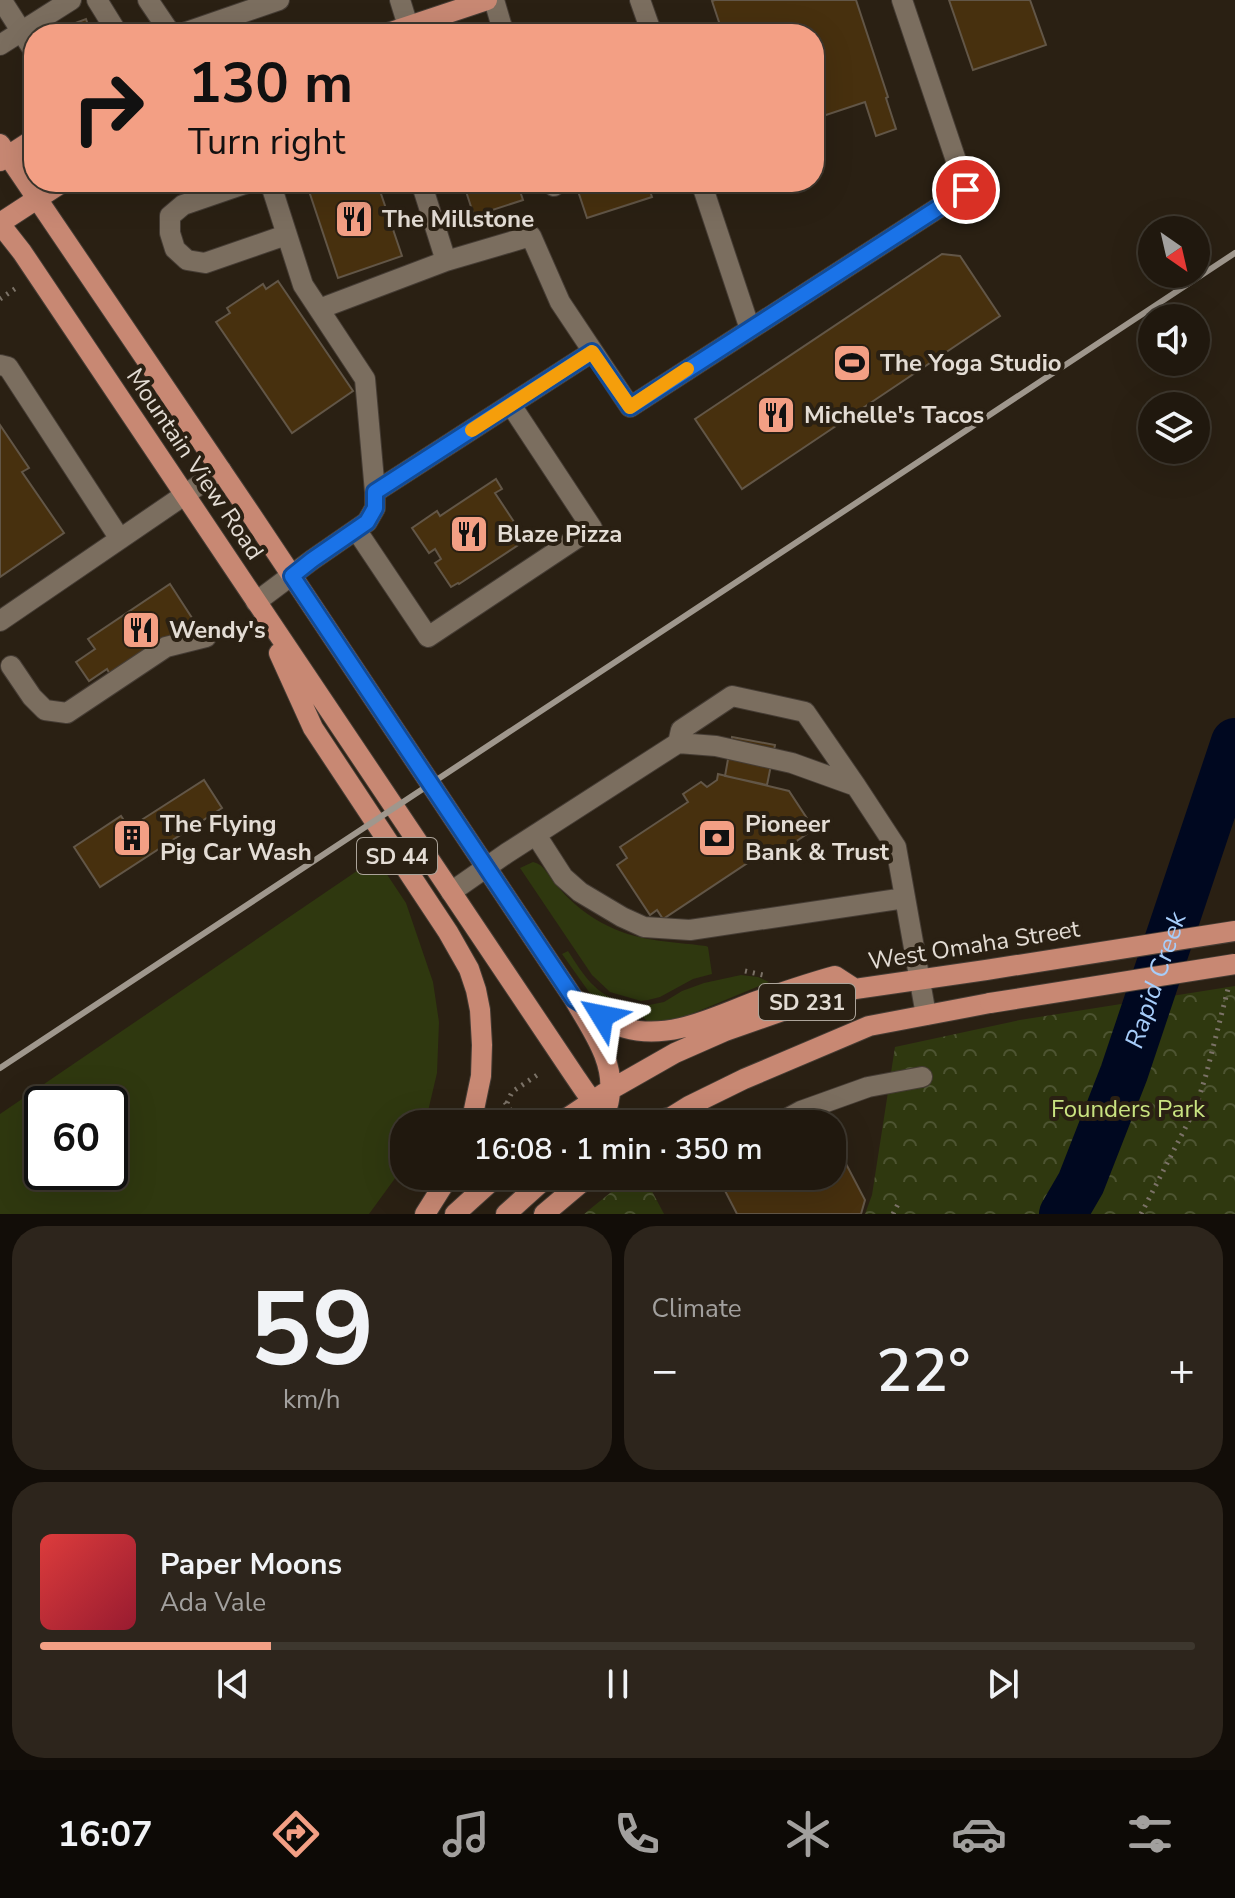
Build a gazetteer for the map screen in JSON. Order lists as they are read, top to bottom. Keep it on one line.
{"streets":{"main road":["Mountain View Road","SD 44","West Omaha Street","SD 231"]},"crossings":[["Mountain View Road","SD 44"],["Mountain View Road","West Omaha Street"]],"water":["Rapid Creek"],"parks":["Founders Park"],"places":{"restaurant":["The Millstone","Michelle's Tacos","Blaze Pizza","Wendy's"],"sports":["The Yoga Studio"],"building":["The Flying Pig Car Wash"],"bank":["Pioneer Bank & Trust"]},"north":"bottom right","page":{"turn":["130 m","Turn right"],"limit":"60","trip":"16:08 · 1 min · 350 m","tile":[["59","km/h"],"Climate"],"heat":["−","22°","+"],"song":["Paper Moons","Ada Vale"],"tabs":"16:07"}}
